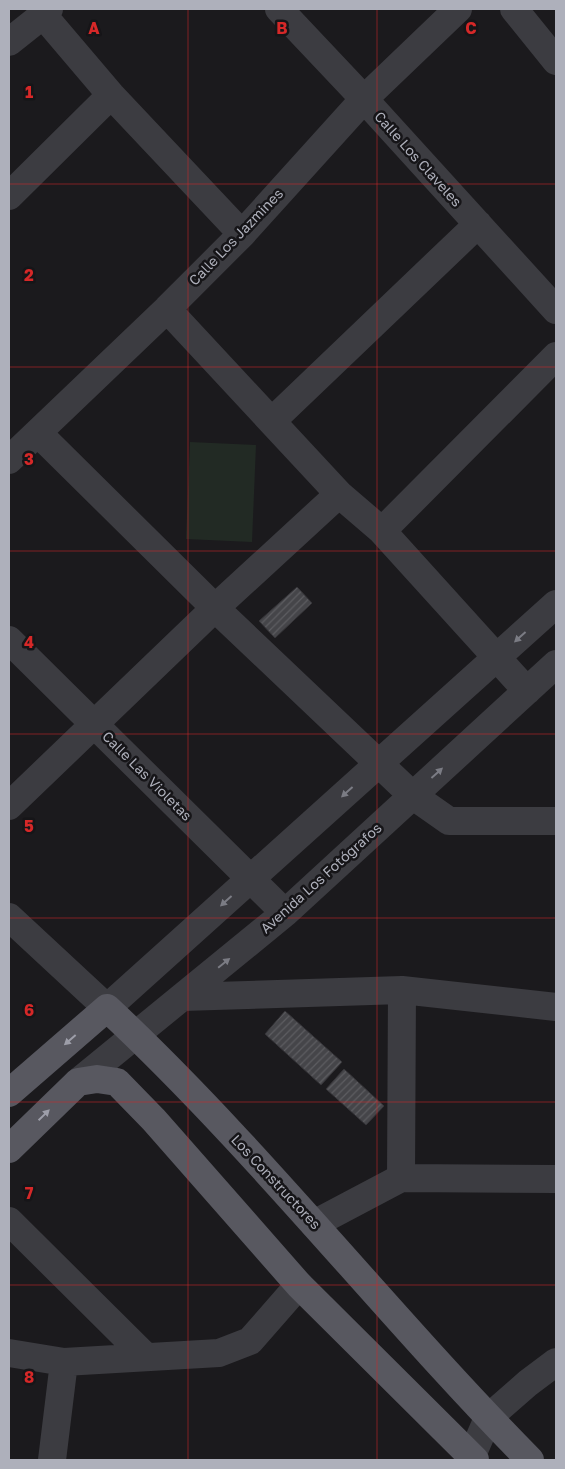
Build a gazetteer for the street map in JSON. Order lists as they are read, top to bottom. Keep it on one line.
{"streets":{"main road":["Los Constructores"],"street":["Calle Los Claveles","Calle Los Jazmines","Calle Las Violetas","Avenida Los Fotógrafos"]},"crossings":[["Calle Los Claveles","Calle Los Jazmines"],["Calle Las Violetas","Avenida Los Fotógrafos"],["Avenida Los Fotógrafos","Los Constructores"]],"grid":{"columns":["A","B","C"],"rows":["1","2","3","4","5","6","7","8"]}}
